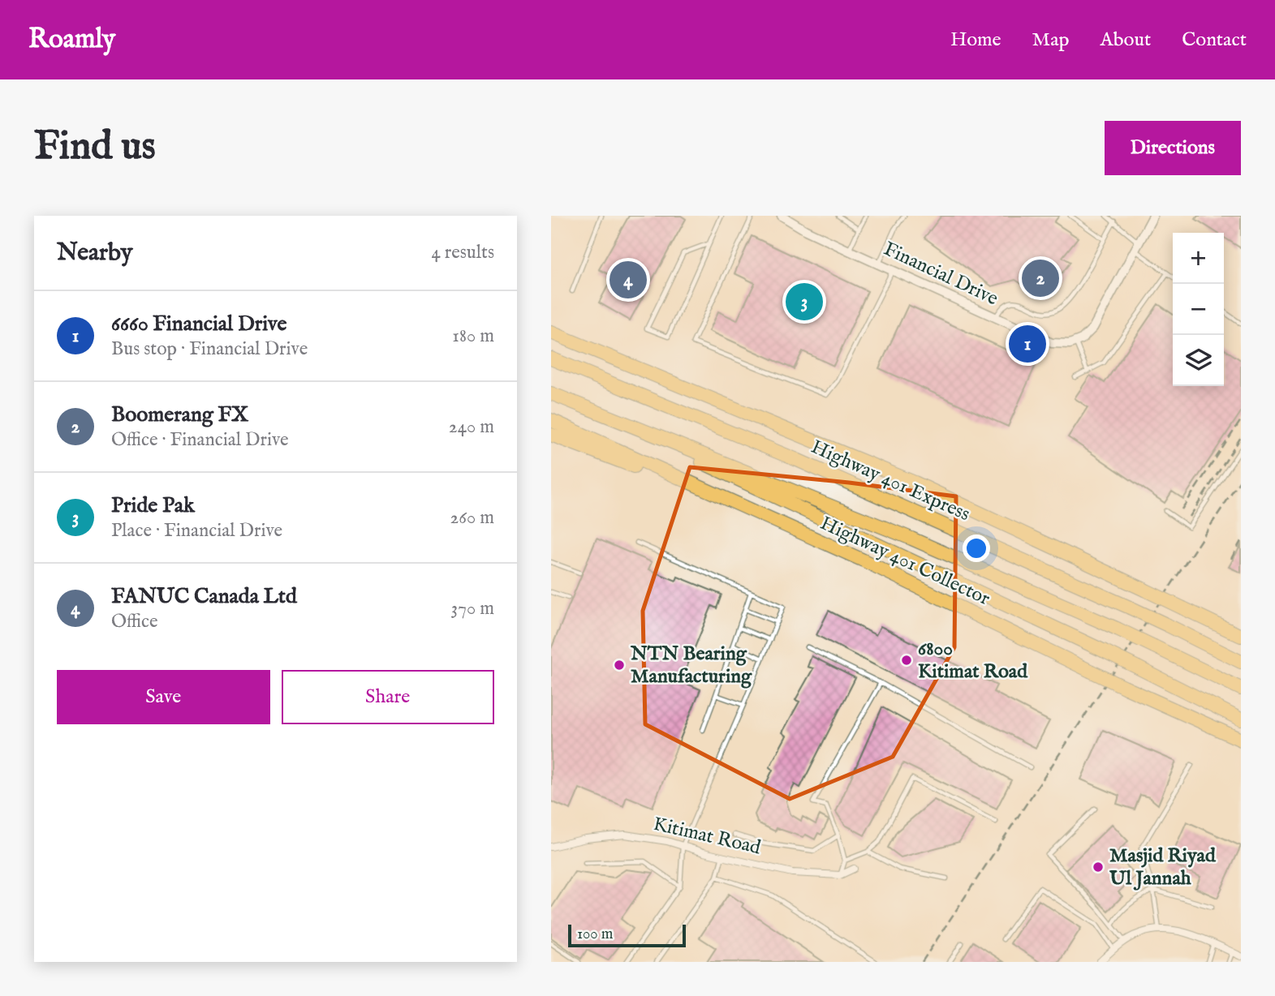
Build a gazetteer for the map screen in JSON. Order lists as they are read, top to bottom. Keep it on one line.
{"streets":{"highway":["Highway 401 Express","Highway 401 Collector"],"street":["Financial Drive","Kitimat Road"]},"places":["6800 Kitimat Road","NTN Bearing Manufacturing","Masjid Riyad Ul Jannah"],"scale_bar":"100 m","page":{"header":"Roamly","nav":["Home","Map","About","Contact"],"buttons":["Directions",["Save","Share"]],"title":"Find us","heading":["Nearby","4 results"],"map_buttons":["+","−"],"pins":["2","4","3","1"],"list":[{"mark":"1","name":"6660 Financial Drive","note":"Bus stop · Financial Drive","value":"180 m"},{"mark":"2","name":"Boomerang FX","note":"Office · Financial Drive","value":"240 m"},{"mark":"3","name":"Pride Pak","note":"Place · Financial Drive","value":"260 m"},{"mark":"4","name":"FANUC Canada Ltd","note":"Office","value":"370 m"}],"scale":"100 m"}}
